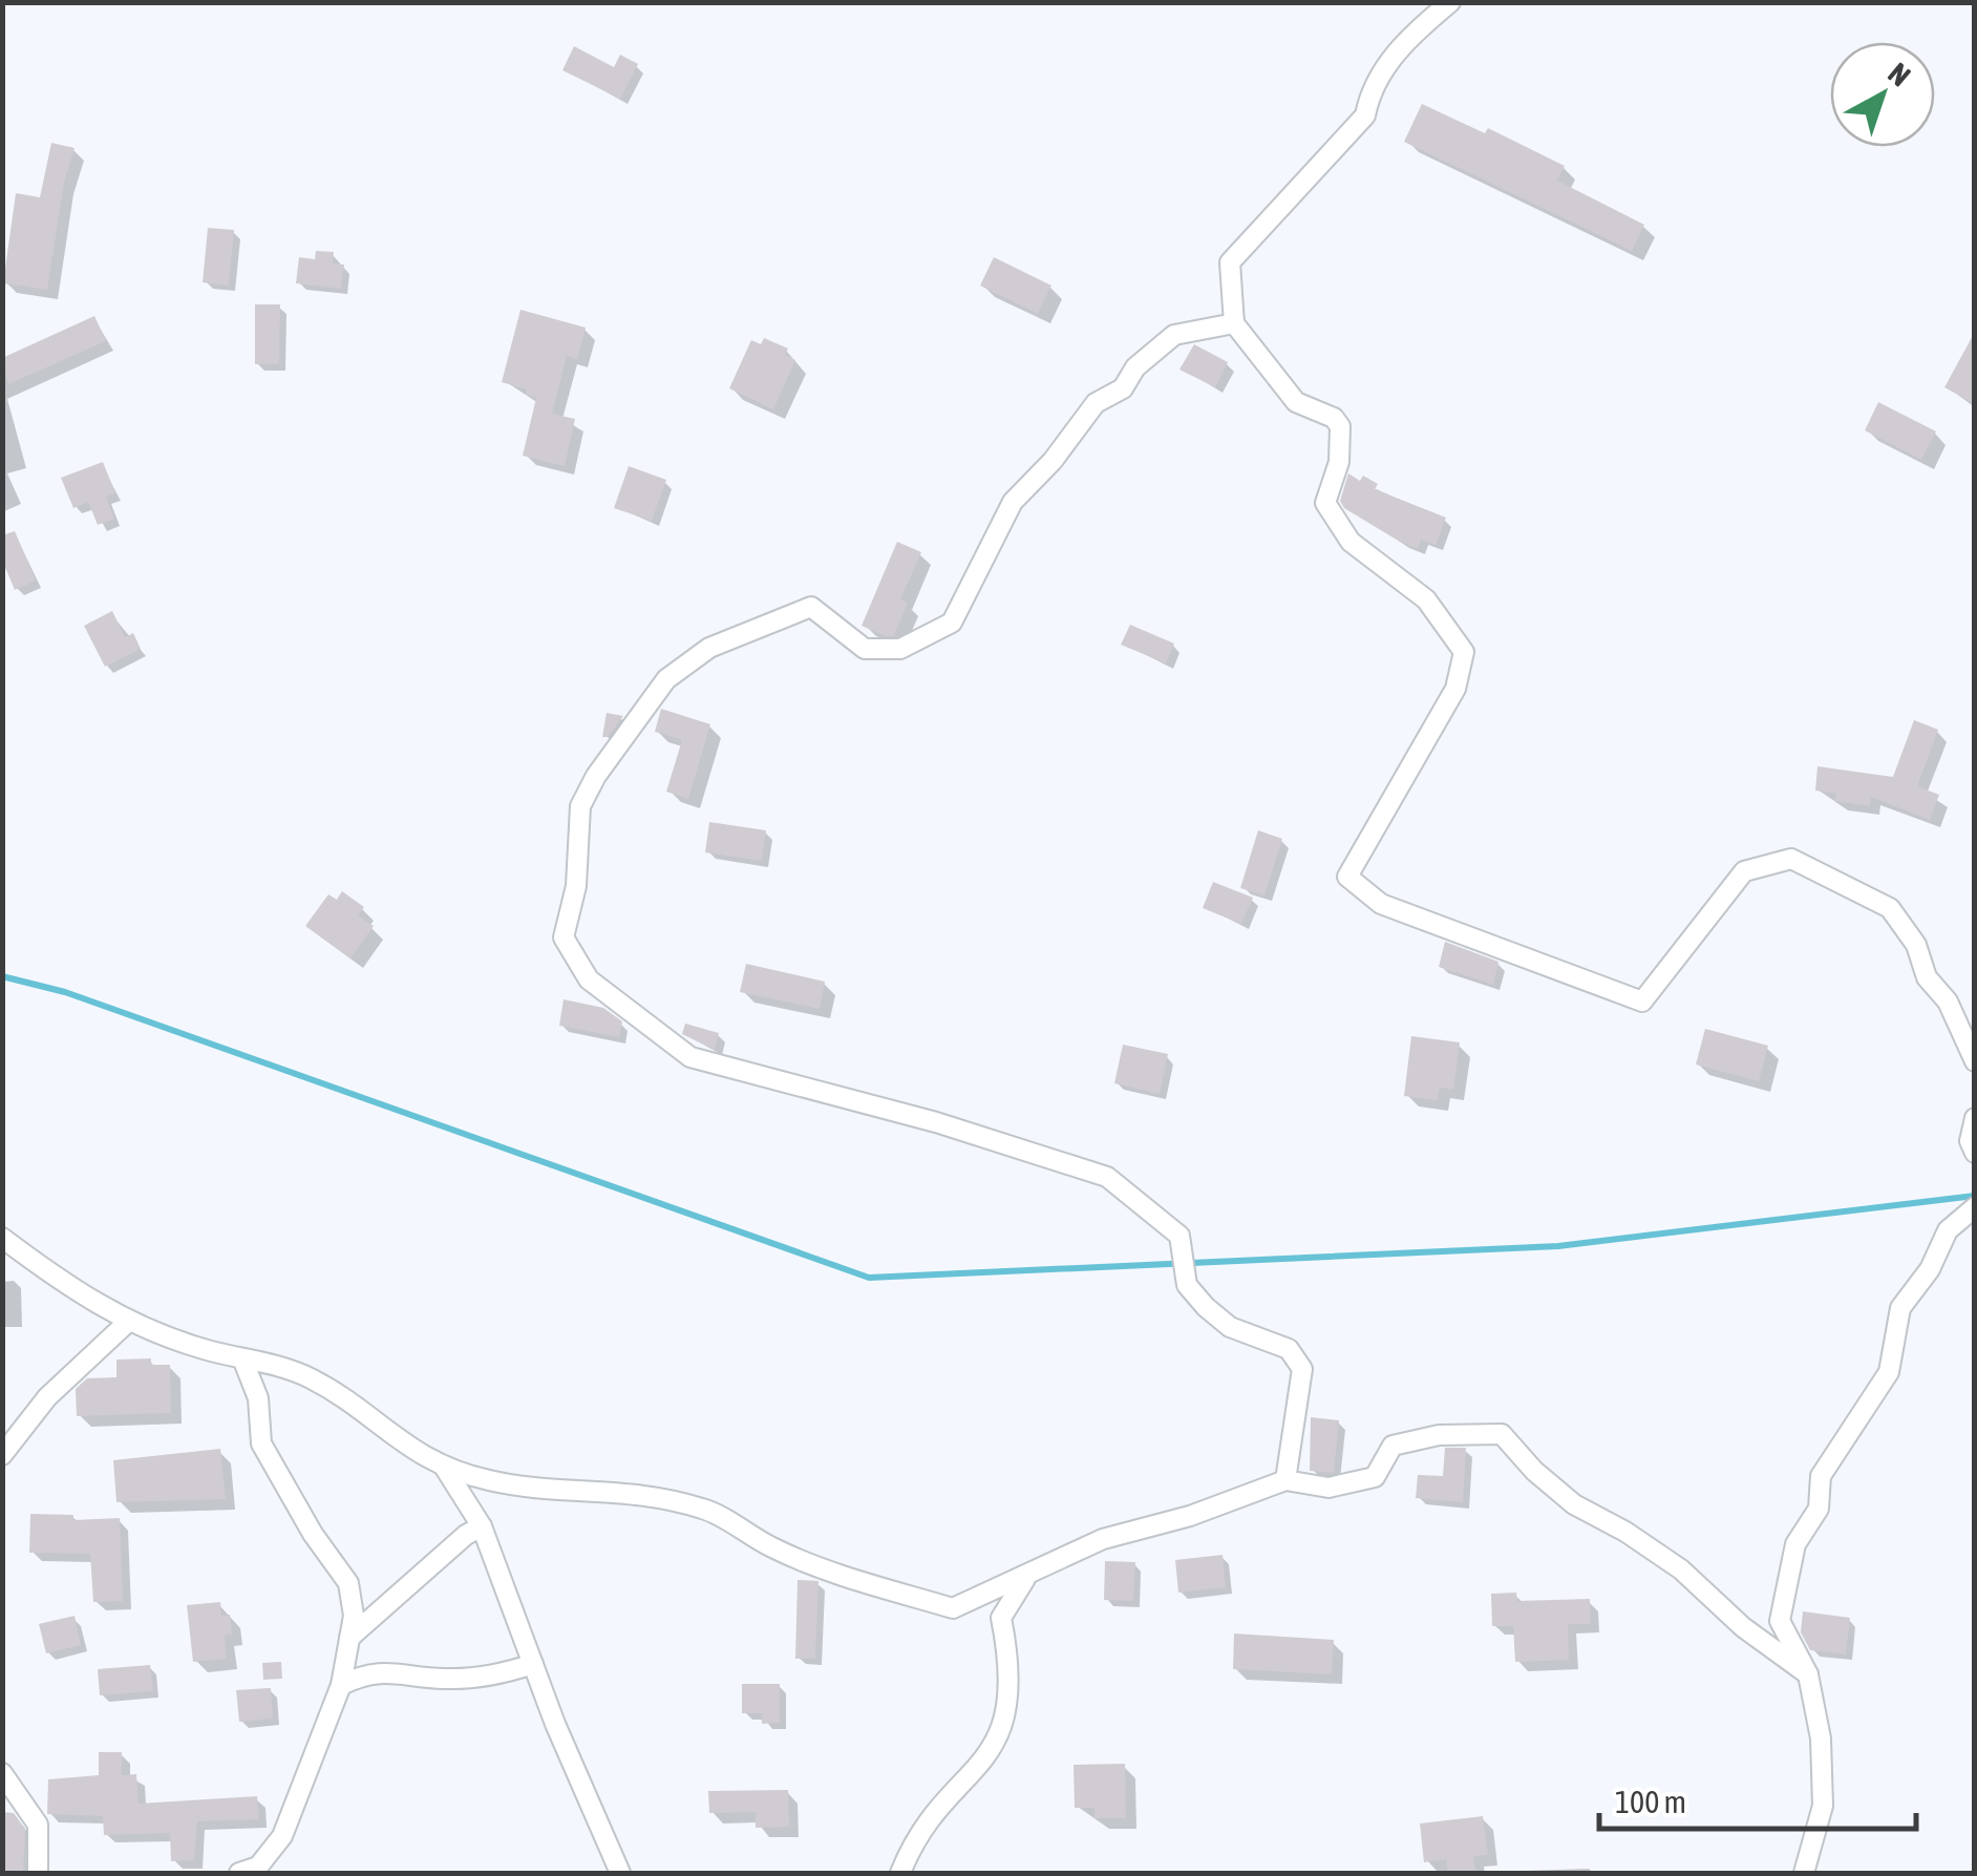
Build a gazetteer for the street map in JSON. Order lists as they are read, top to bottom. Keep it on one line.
{"scale_bar":"100 m","north":"top right"}
